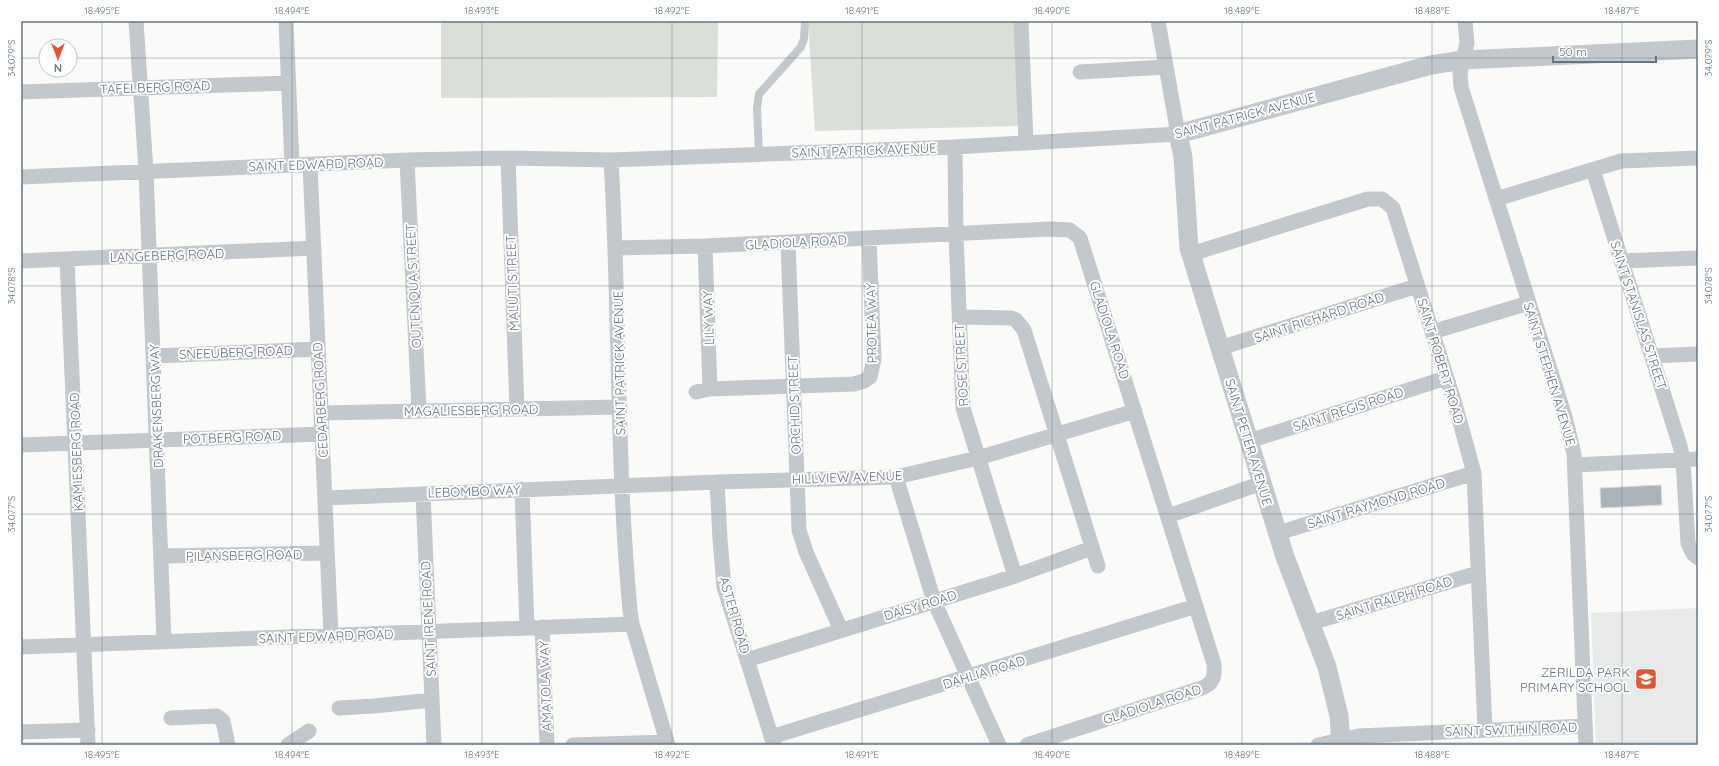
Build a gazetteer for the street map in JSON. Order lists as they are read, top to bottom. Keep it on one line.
{"streets":{"street":["TAFELBERG ROAD","SAINT PATRICK AVENUE","SAINT EDWARD ROAD","GLADIOLA ROAD","LANGEBERG ROAD","MALUTI STREET","OUTENIQUA STREET","SAINT STANISLAS STREET","SAINT RICHARD ROAD","LILY WAY","PROTEA WAY","SNEEUBERG ROAD","SAINT ROBERT ROAD","ROSE STREET","SAINT STEPHEN AVENUE","CEDARBERG ROAD","ORCHID STREET","DRAKENSBERG WAY","SAINT REGIS ROAD","MAGALIESBERG ROAD","POTBERG ROAD","SAINT PETER AVENUE","KAMIESBERG ROAD","HILLVIEW AVENUE","LEBOMBO WAY","SAINT RAYMOND ROAD","PILANSBERG ROAD","SAINT RALPH ROAD","DAISY ROAD","ASTER ROAD","SAINT IRENE ROAD","DAHLIA ROAD","AMATOLA WAY","SAINT SWITHIN ROAD"]},"crossings":[["TAFELBERG ROAD","DRAKENSBERG WAY"],["SAINT PATRICK AVENUE","SAINT EDWARD ROAD"],["SAINT PATRICK AVENUE","GLADIOLA ROAD"],["SAINT PATRICK AVENUE","ROSE STREET"],["SAINT PATRICK AVENUE","SAINT STEPHEN AVENUE"],["SAINT PATRICK AVENUE","MAGALIESBERG ROAD"],["SAINT PATRICK AVENUE","SAINT PETER AVENUE"],["SAINT PATRICK AVENUE","HILLVIEW AVENUE"],["SAINT PATRICK AVENUE","LEBOMBO WAY"],["SAINT EDWARD ROAD","MALUTI STREET"],["SAINT EDWARD ROAD","OUTENIQUA STREET"],["SAINT EDWARD ROAD","CEDARBERG ROAD"],["SAINT EDWARD ROAD","DRAKENSBERG WAY"],["SAINT EDWARD ROAD","KAMIESBERG ROAD"],["SAINT EDWARD ROAD","SAINT IRENE ROAD"],["SAINT EDWARD ROAD","AMATOLA WAY"],["GLADIOLA ROAD","LILY WAY"],["GLADIOLA ROAD","PROTEA WAY"],["GLADIOLA ROAD","ROSE STREET"],["GLADIOLA ROAD","ORCHID STREET"],["GLADIOLA ROAD","HILLVIEW AVENUE"],["GLADIOLA ROAD","DAHLIA ROAD"],["LANGEBERG ROAD","CEDARBERG ROAD"],["LANGEBERG ROAD","DRAKENSBERG WAY"],["LANGEBERG ROAD","KAMIESBERG ROAD"],["MALUTI STREET","MAGALIESBERG ROAD"],["OUTENIQUA STREET","MAGALIESBERG ROAD"],["SAINT RICHARD ROAD","SAINT ROBERT ROAD"],["SAINT RICHARD ROAD","SAINT PETER AVENUE"],["LILY WAY","PROTEA WAY"],["LILY WAY","ORCHID STREET"],["PROTEA WAY","ORCHID STREET"],["SNEEUBERG ROAD","CEDARBERG ROAD"],["SNEEUBERG ROAD","DRAKENSBERG WAY"],["SAINT ROBERT ROAD","SAINT REGIS ROAD"],["SAINT ROBERT ROAD","SAINT PETER AVENUE"],["SAINT ROBERT ROAD","SAINT RAYMOND ROAD"],["SAINT ROBERT ROAD","SAINT RALPH ROAD"],["SAINT ROBERT ROAD","SAINT SWITHIN ROAD"],["ROSE STREET","HILLVIEW AVENUE"],["ROSE STREET","DAISY ROAD"],["SAINT STEPHEN AVENUE","SAINT SWITHIN ROAD"],["CEDARBERG ROAD","MAGALIESBERG ROAD"],["CEDARBERG ROAD","POTBERG ROAD"],["CEDARBERG ROAD","LEBOMBO WAY"],["CEDARBERG ROAD","PILANSBERG ROAD"],["ORCHID STREET","HILLVIEW AVENUE"],["ORCHID STREET","DAISY ROAD"],["DRAKENSBERG WAY","POTBERG ROAD"],["DRAKENSBERG WAY","PILANSBERG ROAD"],["SAINT REGIS ROAD","SAINT PETER AVENUE"],["POTBERG ROAD","KAMIESBERG ROAD"],["SAINT PETER AVENUE","SAINT RAYMOND ROAD"],["SAINT PETER AVENUE","SAINT RALPH ROAD"],["SAINT PETER AVENUE","SAINT SWITHIN ROAD"],["HILLVIEW AVENUE","LEBOMBO WAY"],["HILLVIEW AVENUE","ASTER ROAD"],["LEBOMBO WAY","SAINT IRENE ROAD"],["DAISY ROAD","ASTER ROAD"],["ASTER ROAD","DAHLIA ROAD"]],"places":{"school or university":["ZERILDA PARK PRIMARY SCHOOL"]},"scale_bar":"50 m","north":"bottom","coordinates":["18.495°E","18.494°E","18.493°E","18.492°E","18.491°E","18.490°E","18.489°E","18.488°E","18.487°E","34.079°S","34.078°S","34.077°S"]}
